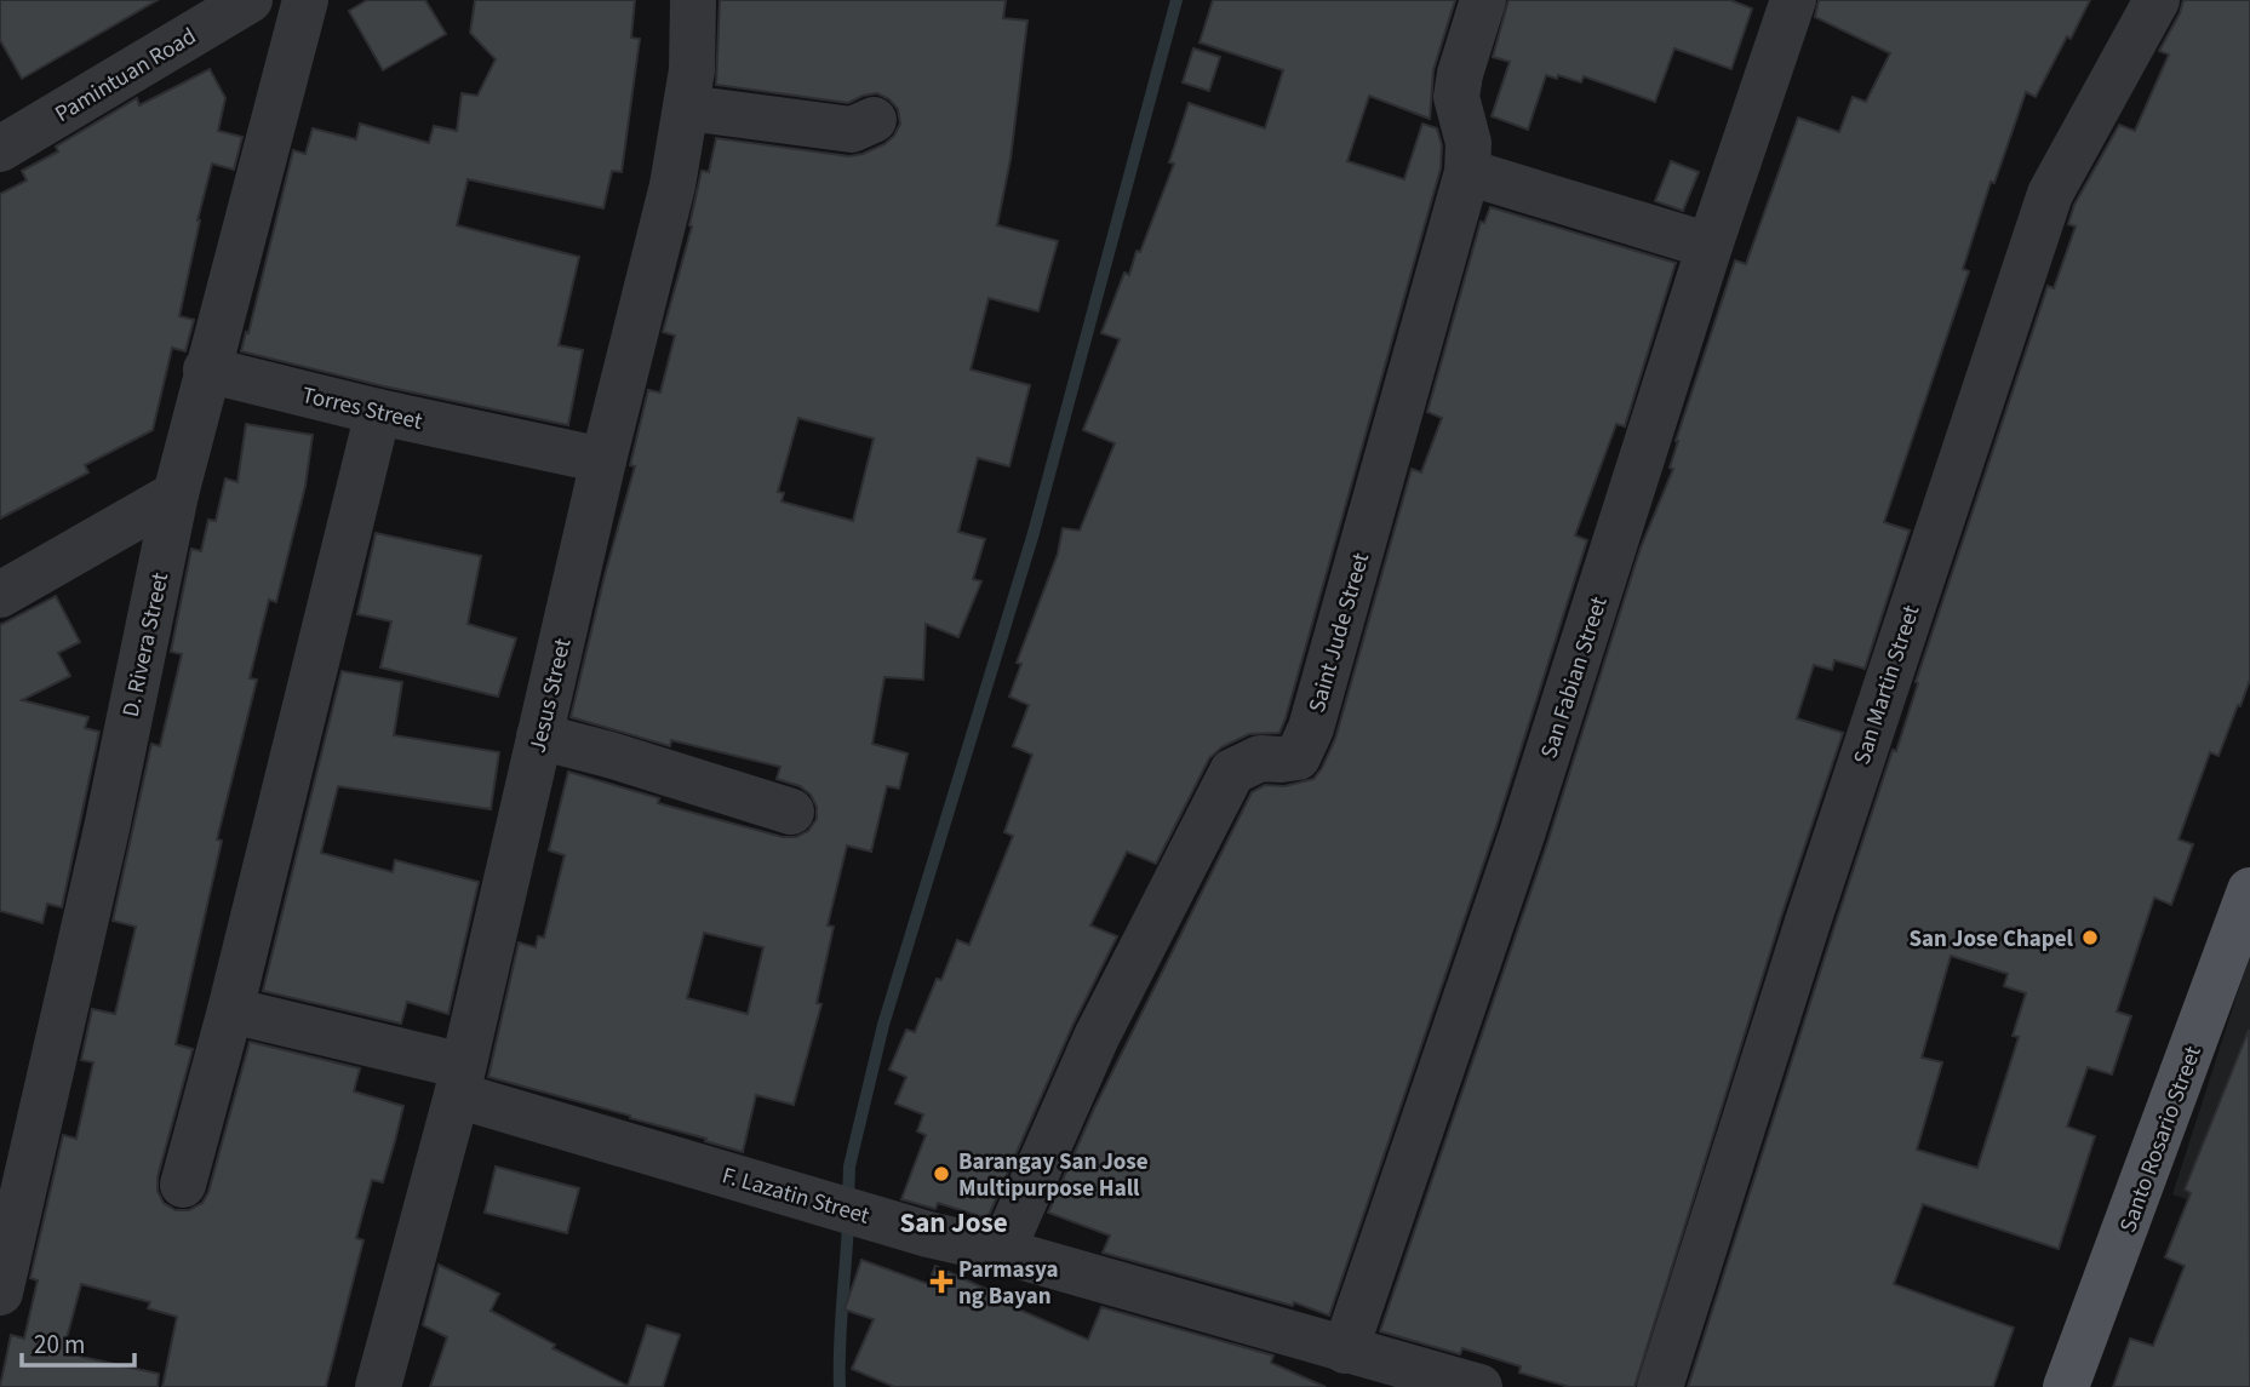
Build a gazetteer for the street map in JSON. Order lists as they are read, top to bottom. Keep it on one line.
{"streets":{"main road":["Santo Rosario Street"],"street":["Pamintuan Road","Torres Street","Saint Jude Street","D. Rivera Street","San Fabian Street","San Martin Street","Jesus Street","F. Lazatin Street"]},"crossings":[["Torres Street","D. Rivera Street"],["Torres Street","Jesus Street"],["Saint Jude Street","F. Lazatin Street"],["San Fabian Street","F. Lazatin Street"],["Jesus Street","F. Lazatin Street"]],"districts":["San Jose"],"places":{"other":["San Jose Chapel","Barangay San Jose Multipurpose Hall"],"health":["Parmasya ng Bayan"]},"scale_bar":"20 m"}
